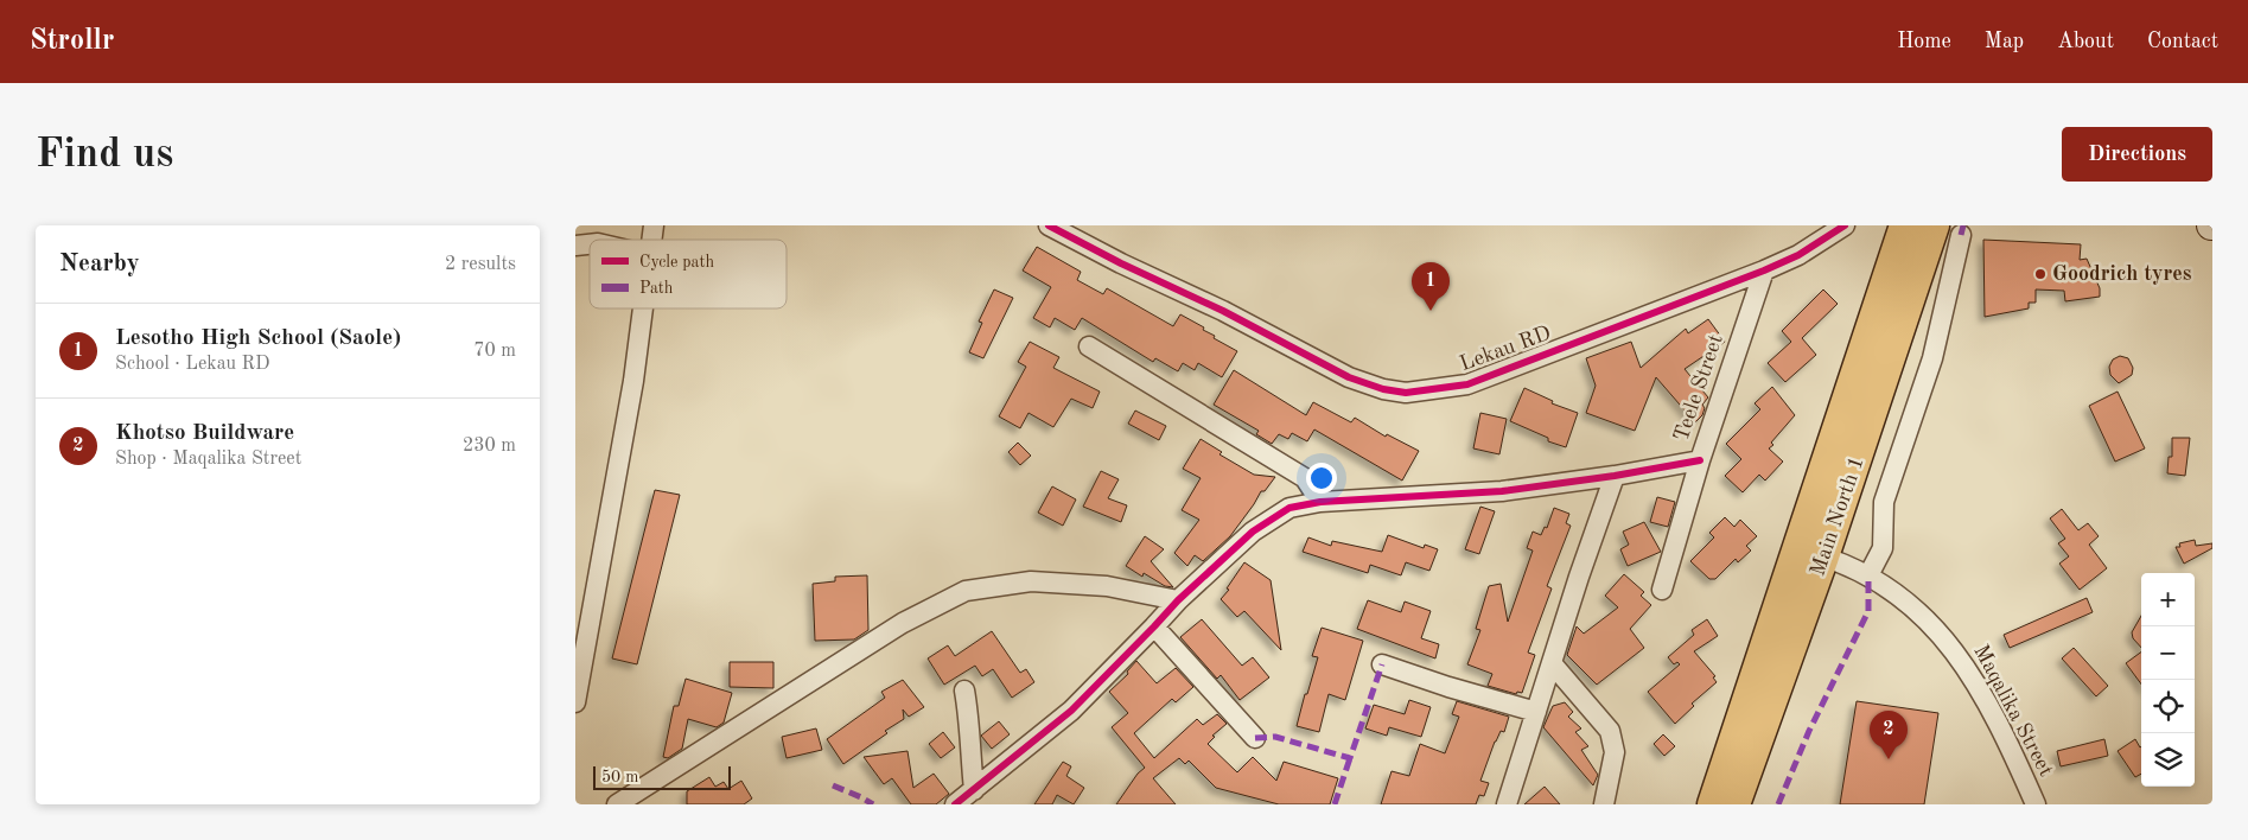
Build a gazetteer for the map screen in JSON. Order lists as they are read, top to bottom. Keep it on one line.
{"streets":{"main road":["Main North 1"],"street":["Lekau RD","Teele Street","Maqalika Street"]},"crossings":[["Lekau RD","Teele Street"],["Main North 1","Maqalika Street"]],"places":["Goodrich tyres"],"legend":["Cycle path","Path"],"scale_bar":"50 m","page":{"header":"Strollr","nav":["Home","Map","About","Contact"],"buttons":"Directions","title":"Find us","heading":["Nearby","2 results"],"pins":["1","2"],"list":[{"mark":"1","name":"Lesotho High School (Saole)","note":"School · Lekau RD","value":"70 m"},{"mark":"2","name":"Khotso Buildware","note":"Shop · Maqalika Street","value":"230 m"}],"map_buttons":["+","−"],"scale":"50 m"}}
